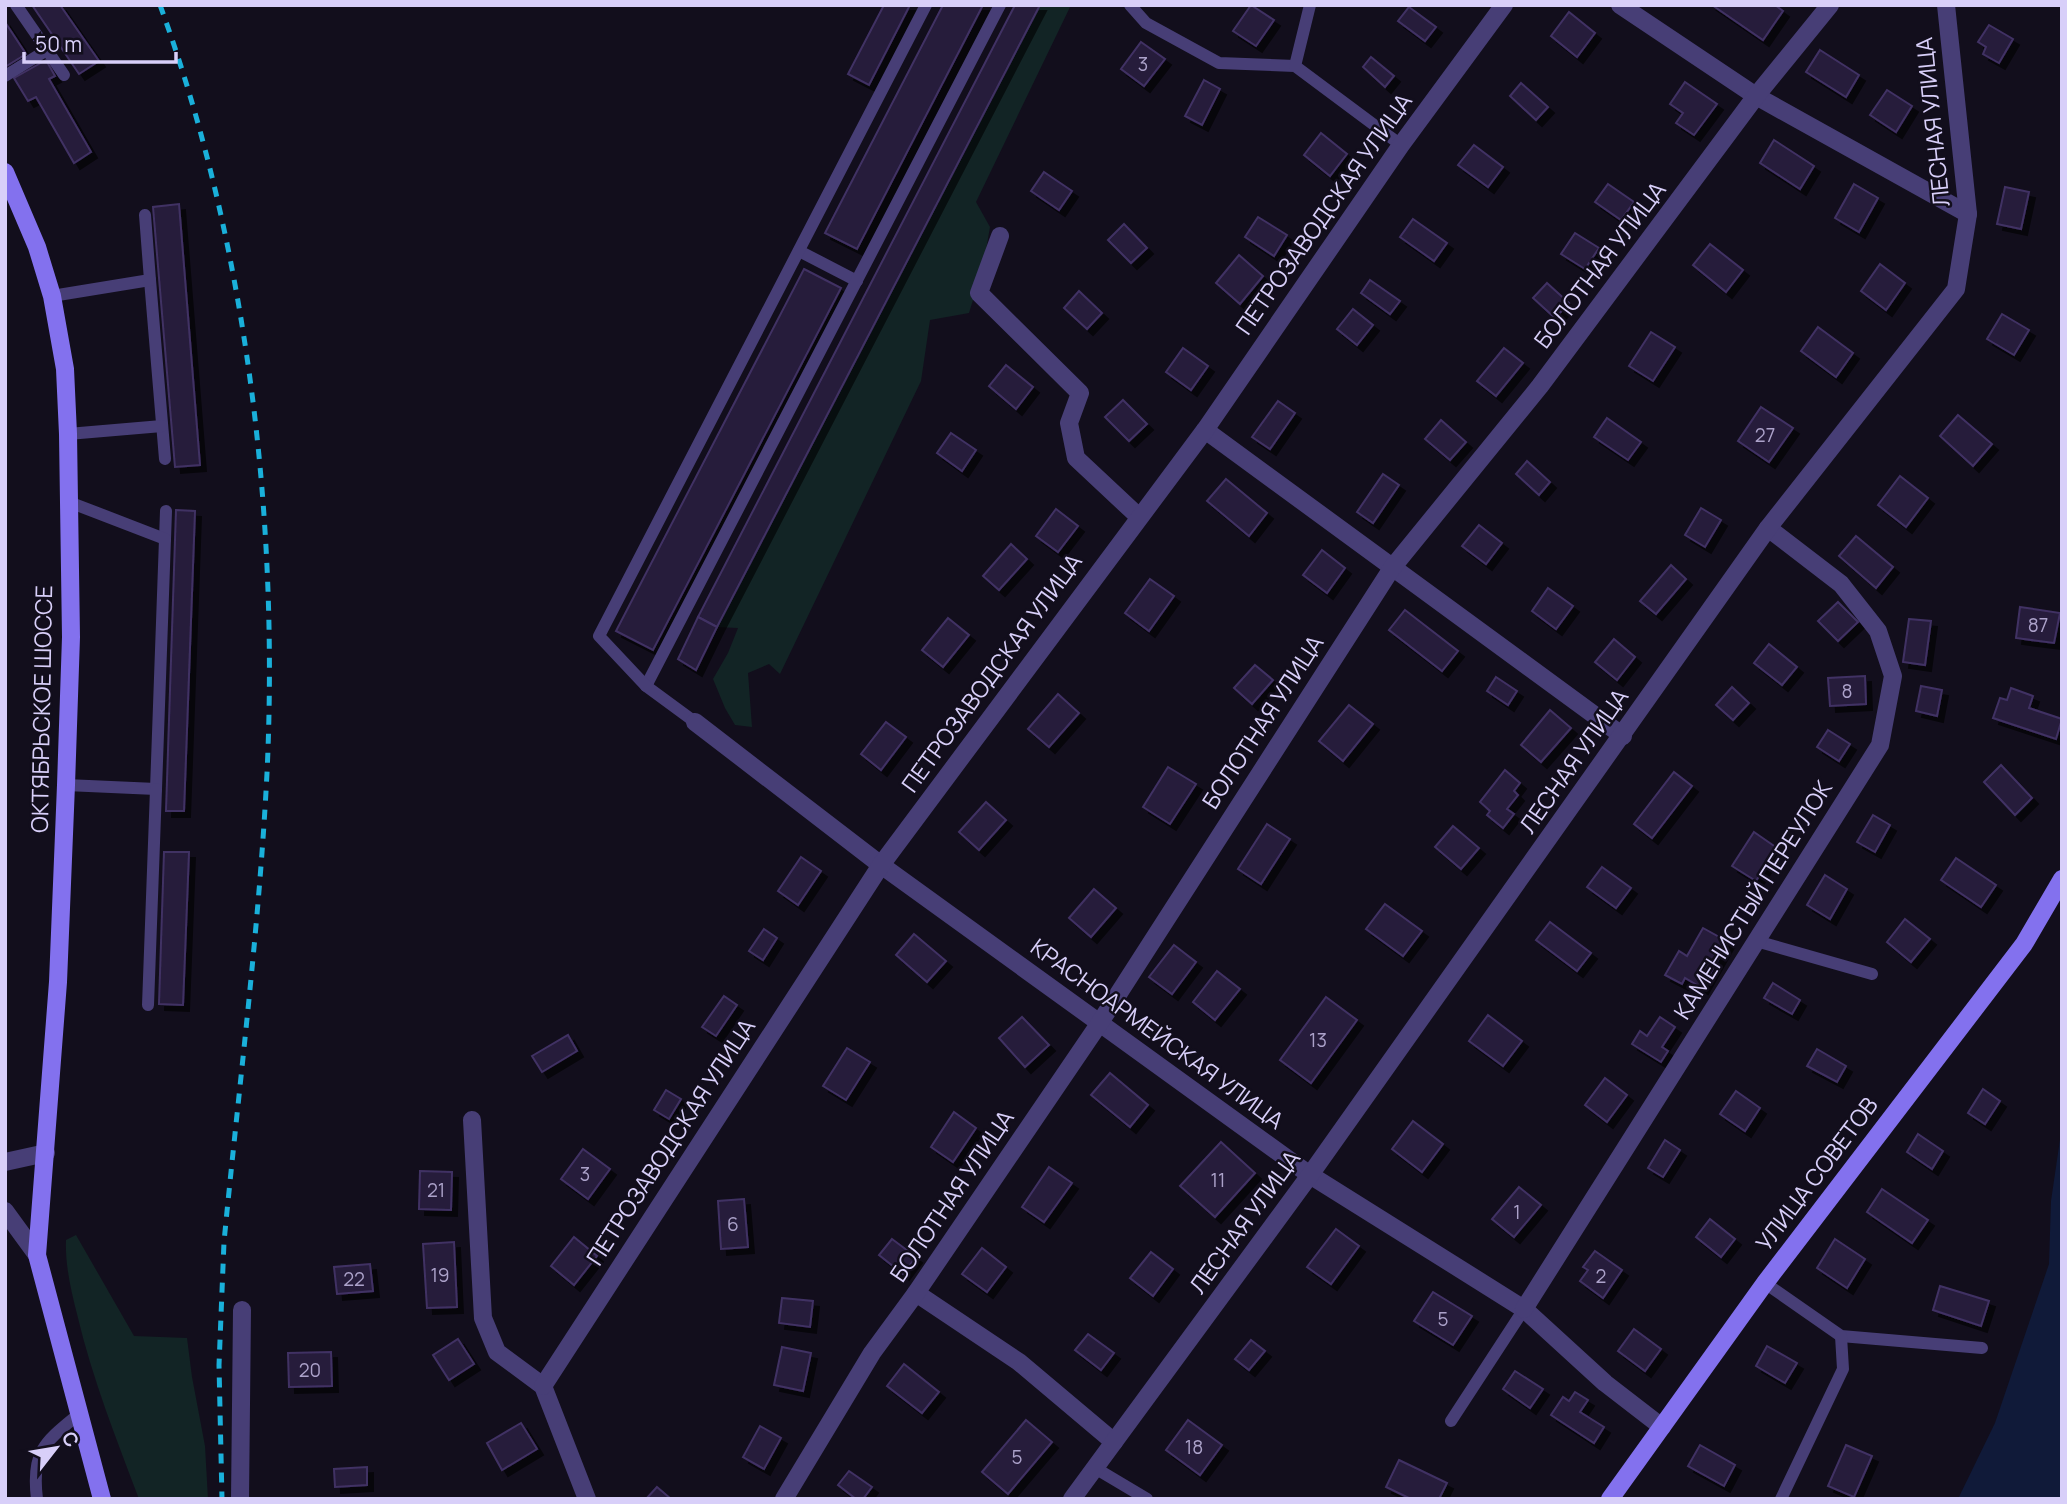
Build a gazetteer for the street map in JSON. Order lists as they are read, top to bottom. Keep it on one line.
{"streets":{"main road":["ОКТЯБРЬСКОЕ ШОССЕ","УЛИЦА СОВЕТОВ"],"street":["ЛЕСНАЯ УЛИЦА","ПЕТРОЗАВОДСКАЯ УЛИЦА","БОЛОТНАЯ УЛИЦА","КАМЕНИСТЫЙ ПЕРЕУЛОК","КРАСНОАРМЕЙСКАЯ УЛИЦА"]},"crossings":[["ЛЕСНАЯ УЛИЦА","КАМЕНИСТЫЙ ПЕРЕУЛОК"],["ЛЕСНАЯ УЛИЦА","КРАСНОАРМЕЙСКАЯ УЛИЦА"],["ПЕТРОЗАВОДСКАЯ УЛИЦА","КРАСНОАРМЕЙСКАЯ УЛИЦА"],["БОЛОТНАЯ УЛИЦА","КРАСНОАРМЕЙСКАЯ УЛИЦА"],["КАМЕНИСТЫЙ ПЕРЕУЛОК","КРАСНОАРМЕЙСКАЯ УЛИЦА"],["КРАСНОАРМЕЙСКАЯ УЛИЦА","УЛИЦА СОВЕТОВ"]],"house_numbers":["3","27","87","8","13","3","11","21","1","6","19","2","22","5","20","18","5"],"scale_bar":"50 m","north":"top right"}
